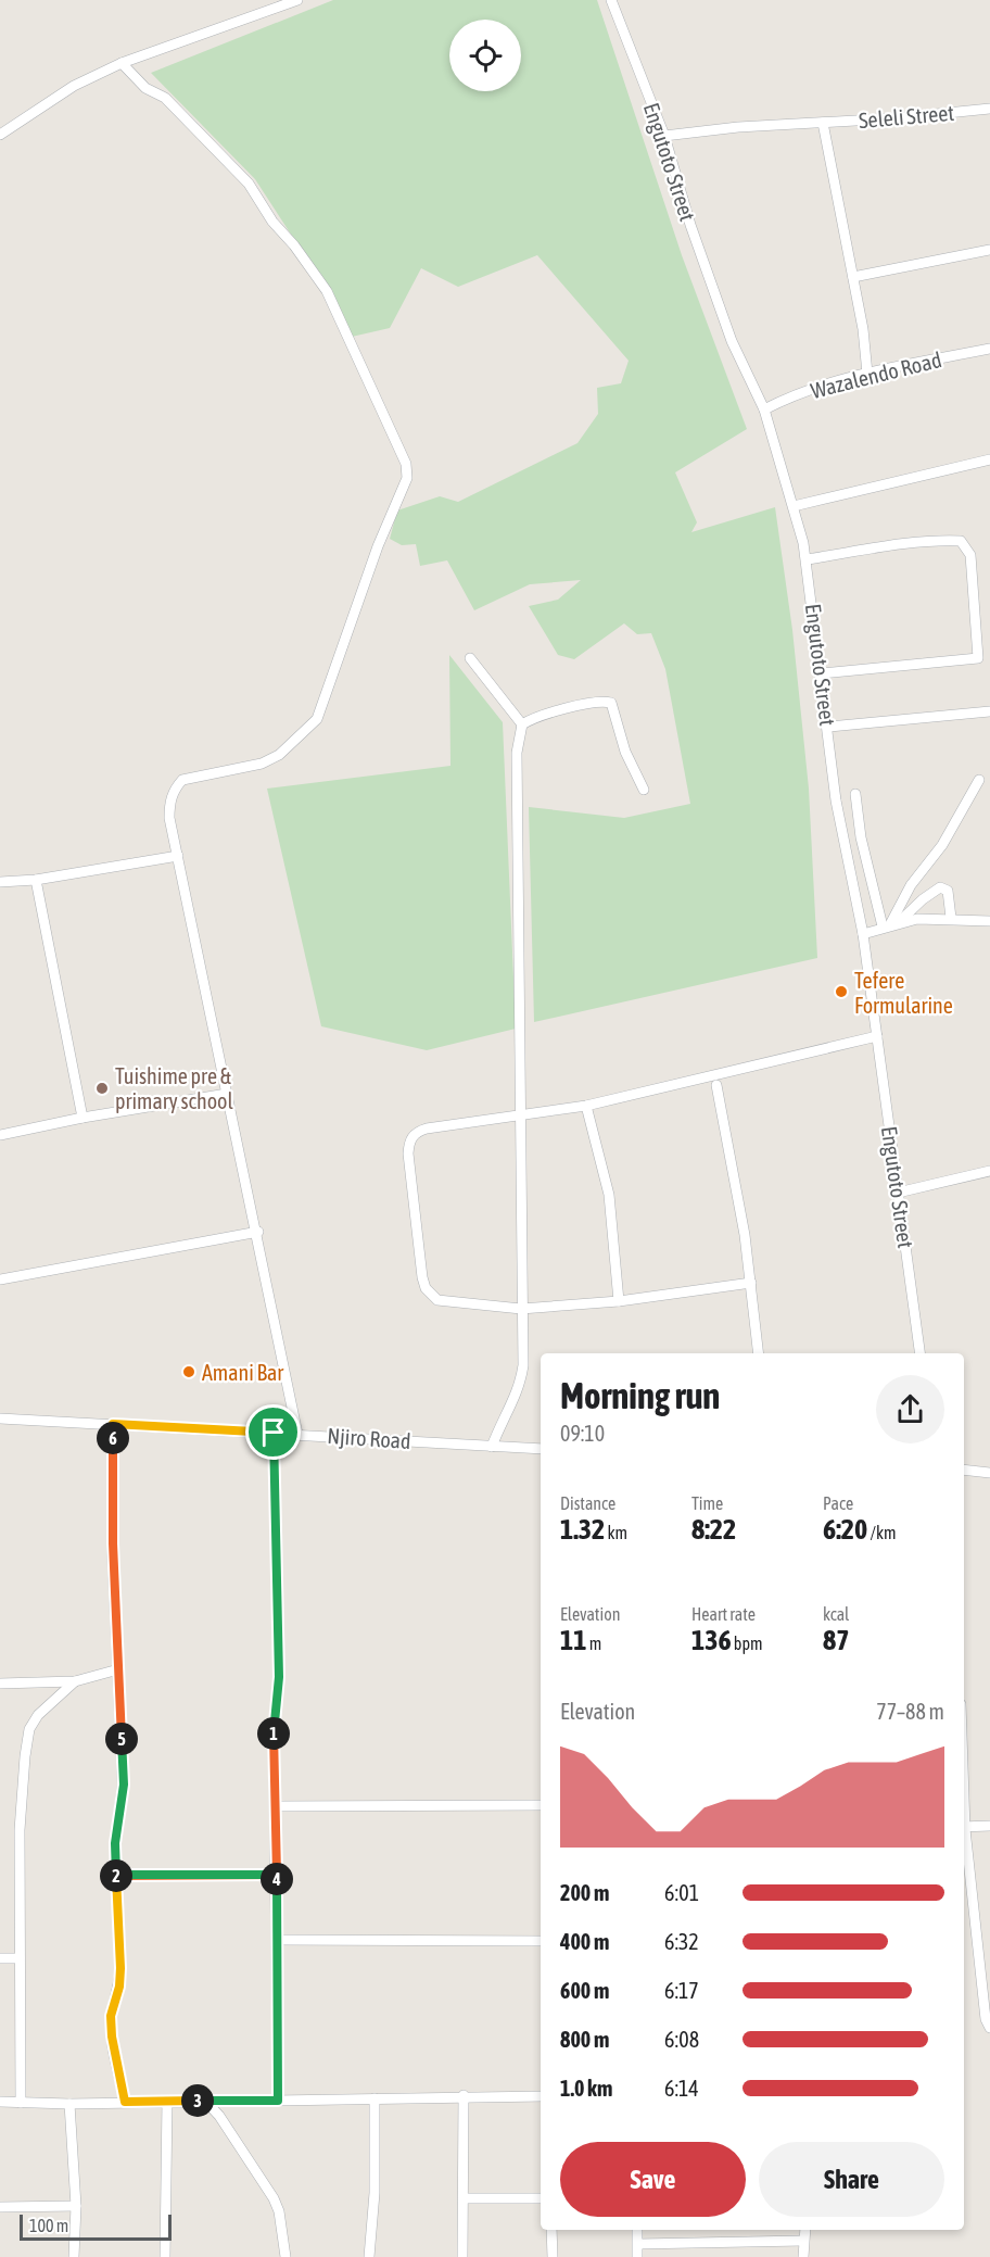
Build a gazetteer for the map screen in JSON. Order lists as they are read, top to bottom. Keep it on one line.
{"streets":{"street":["Seleli Street","Engutoto Street","Wazalendo Road","Njiro Road"]},"crossings":[["Seleli Street","Engutoto Street"],["Engutoto Street","Wazalendo Road"]],"places":["Tefere Formularine","Tuishime pre & primary school","Amani Bar"],"scale_bar":"100 m","page":{"heading":["Morning run","09:10"],"pins":["6","1","5","2","4","3"],"stats":[["Distance","1.32 km"],["Time","8:22"],["Pace","6:20 /km"],["Elevation","11 m"],["Heart rate","136 bpm"],["kcal","87"]],"chart":["Elevation","77–88 m"],"list":[{"name":"200 m","note":"6:01"},{"name":"400 m","note":"6:32"},{"name":"600 m","note":"6:17"},{"name":"800 m","note":"6:08"},{"name":"1.0 km","note":"6:14"}],"buttons":["Save","Share"],"scale":"100 m"}}
